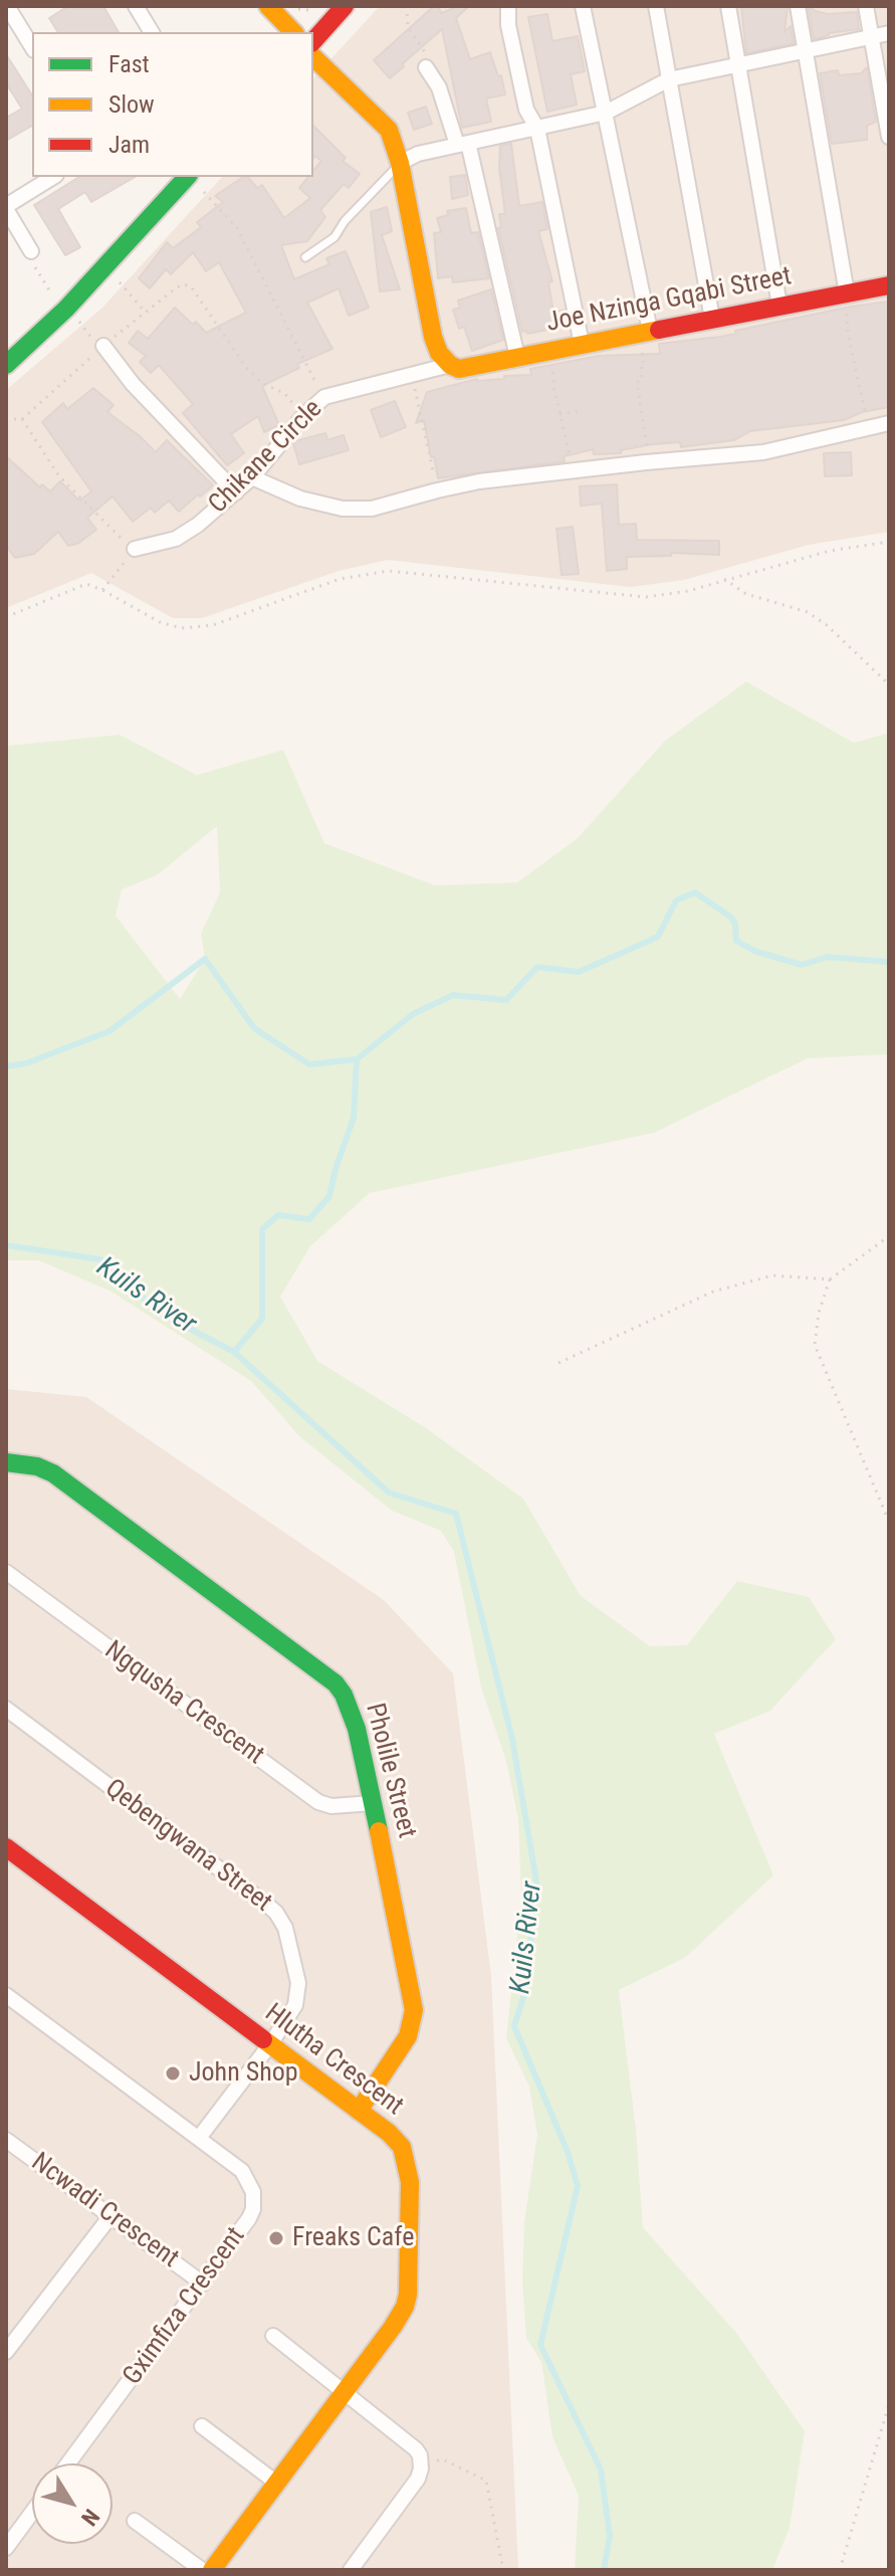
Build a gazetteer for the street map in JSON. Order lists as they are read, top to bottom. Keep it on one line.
{"streets":{"street":["Joe Nzinga Gqabi Street","Chikane Circle","Ngqusha Crescent","Pholile Street","Qebengwana Street","Hlutha Crescent","Ncwadi Crescent","Gximfiza Crescent"]},"crossings":[["Joe Nzinga Gqabi Street","Chikane Circle"],["Ngqusha Crescent","Pholile Street"],["Pholile Street","Hlutha Crescent"],["Qebengwana Street","Hlutha Crescent"],["Qebengwana Street","Gximfiza Crescent"],["Ncwadi Crescent","Gximfiza Crescent"]],"water":["Kuils River"],"places":["John Shop","Freaks Cafe"],"legend":["Fast","Slow","Jam"],"north":"bottom right"}
